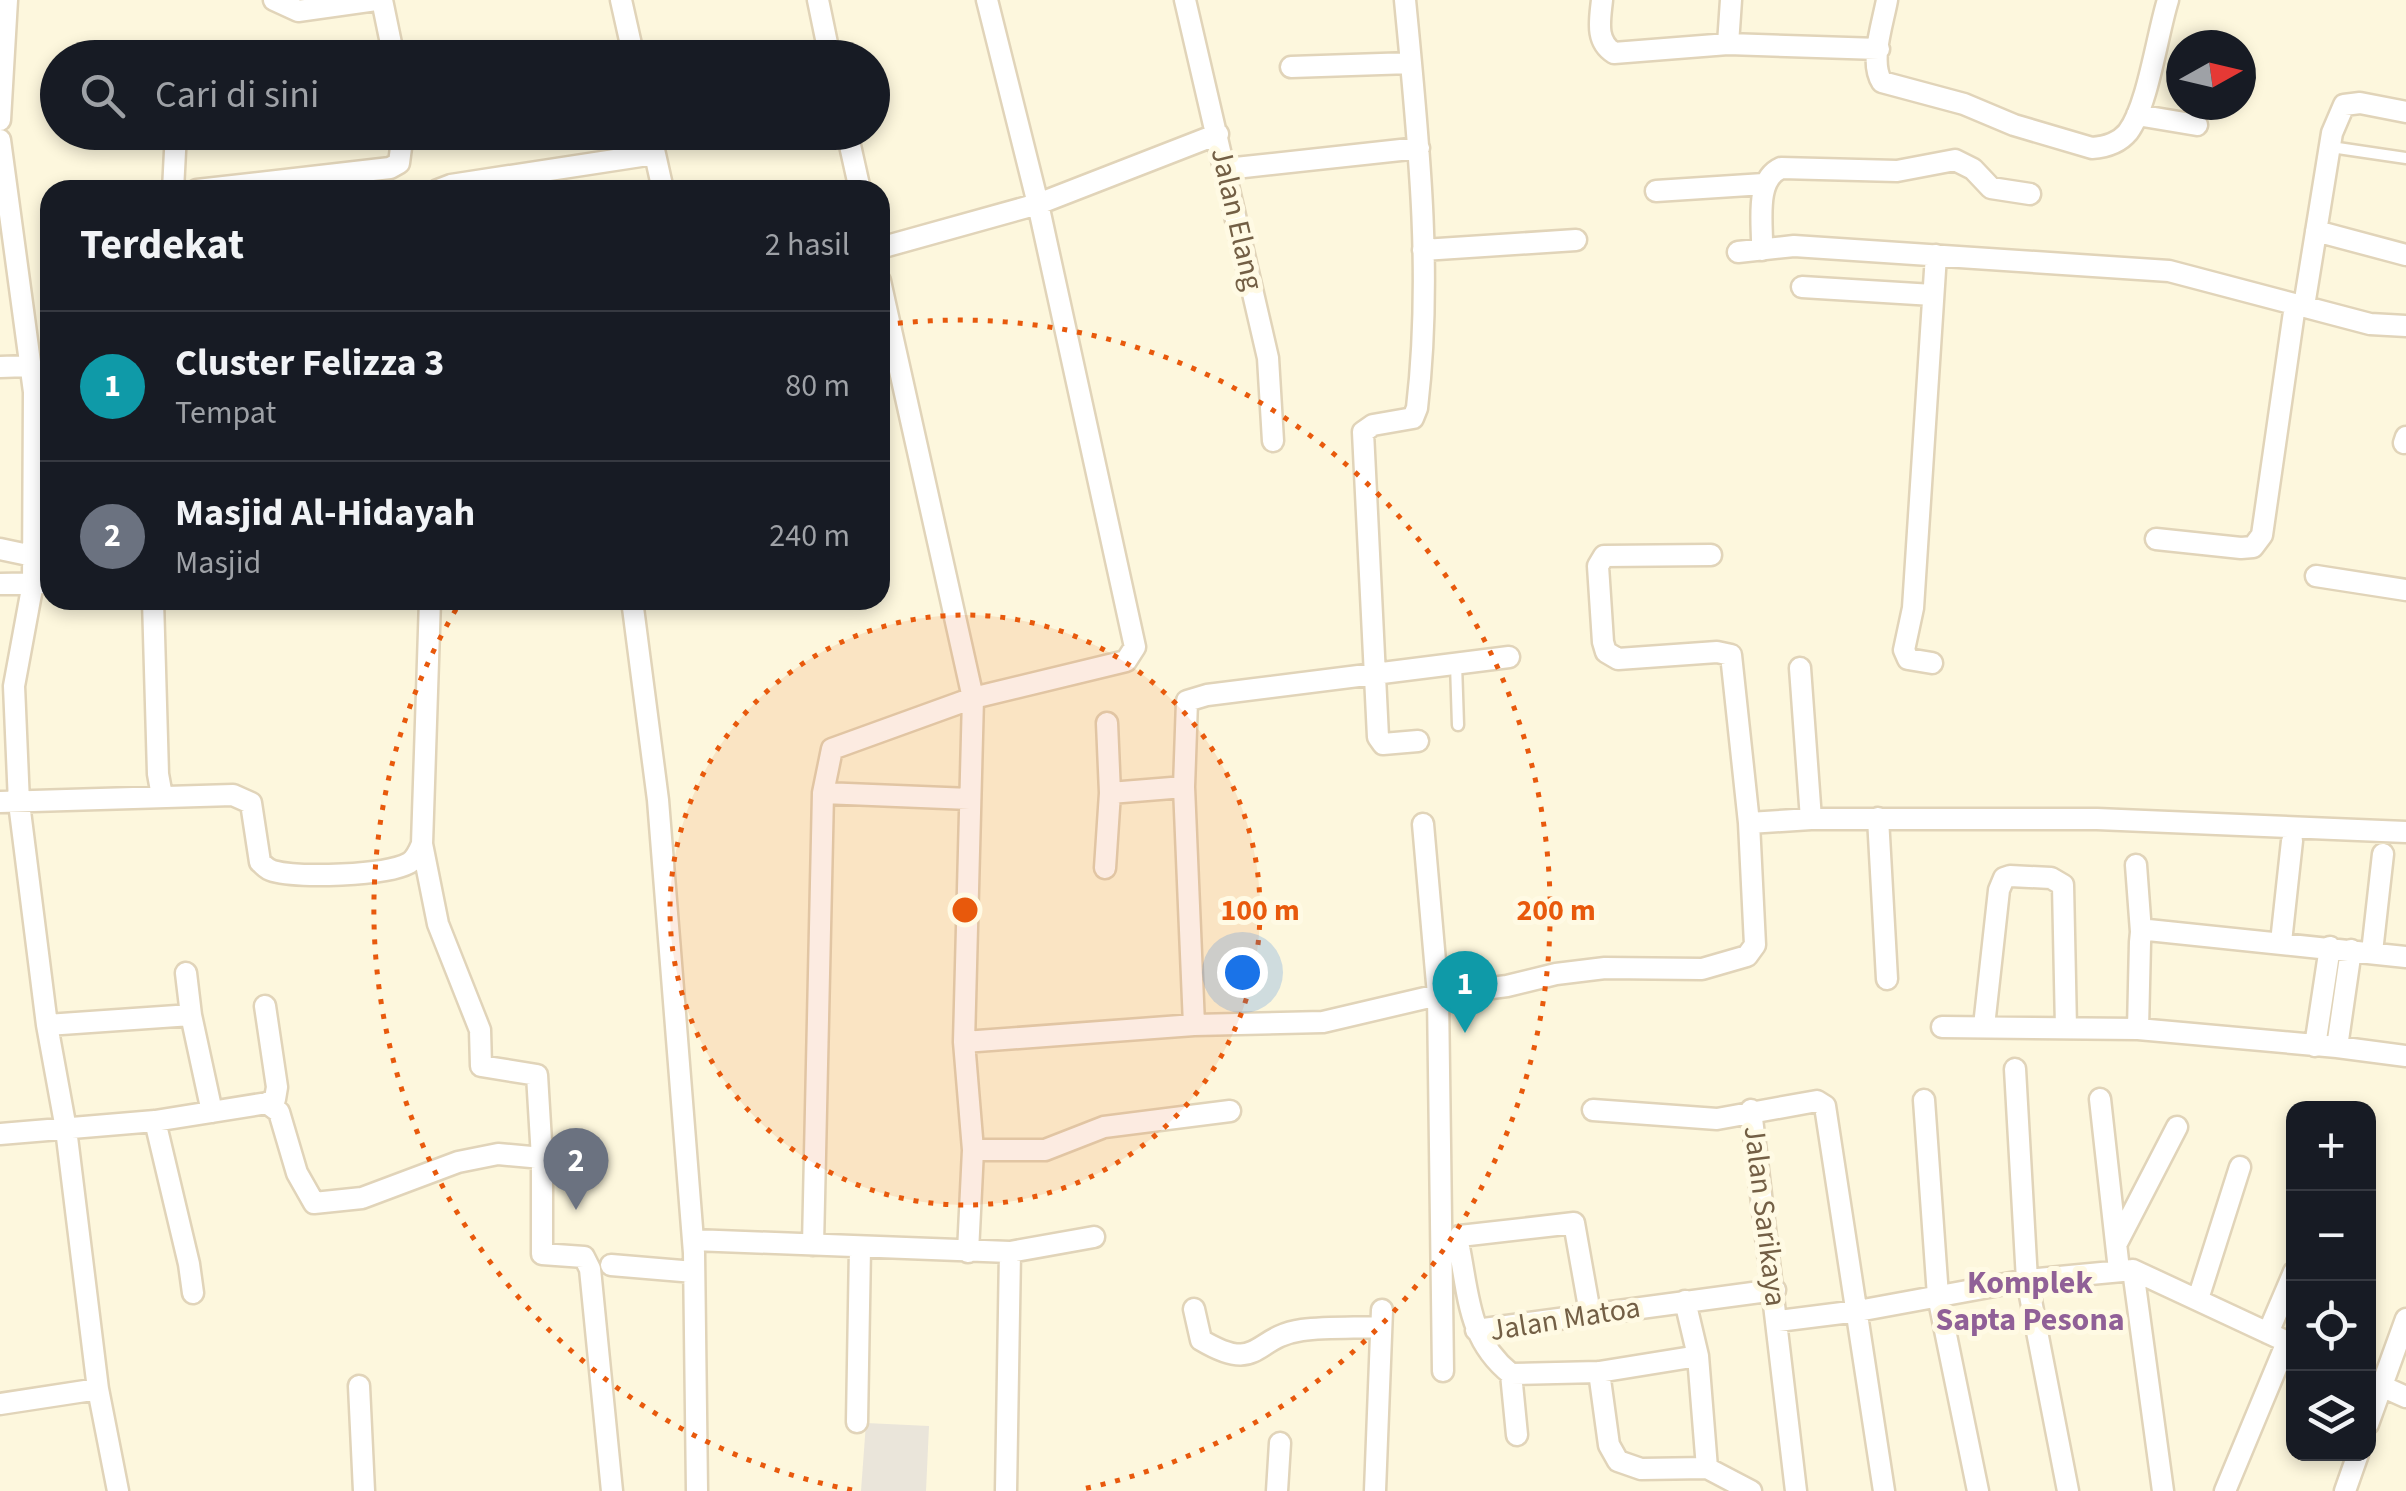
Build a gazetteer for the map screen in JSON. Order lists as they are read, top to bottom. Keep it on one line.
{"streets":{"street":["Jalan Elang","Jalan Sarikaya","Jalan Matoa"]},"crossings":[["Jalan Sarikaya","Jalan Matoa"]],"districts":["Komplek Sapta Pesona"],"north":"right","page":{"search":"Cari di sini","heading":["Terdekat","2 hasil"],"list":[{"mark":"1","name":"Cluster Felizza 3","note":"Tempat","value":"80 m"},{"mark":"2","name":"Masjid Al-Hidayah","note":"Masjid","value":"240 m"}],"pins":["1","2"],"map_buttons":["+","−"]},"rings":["100 m","200 m"]}
